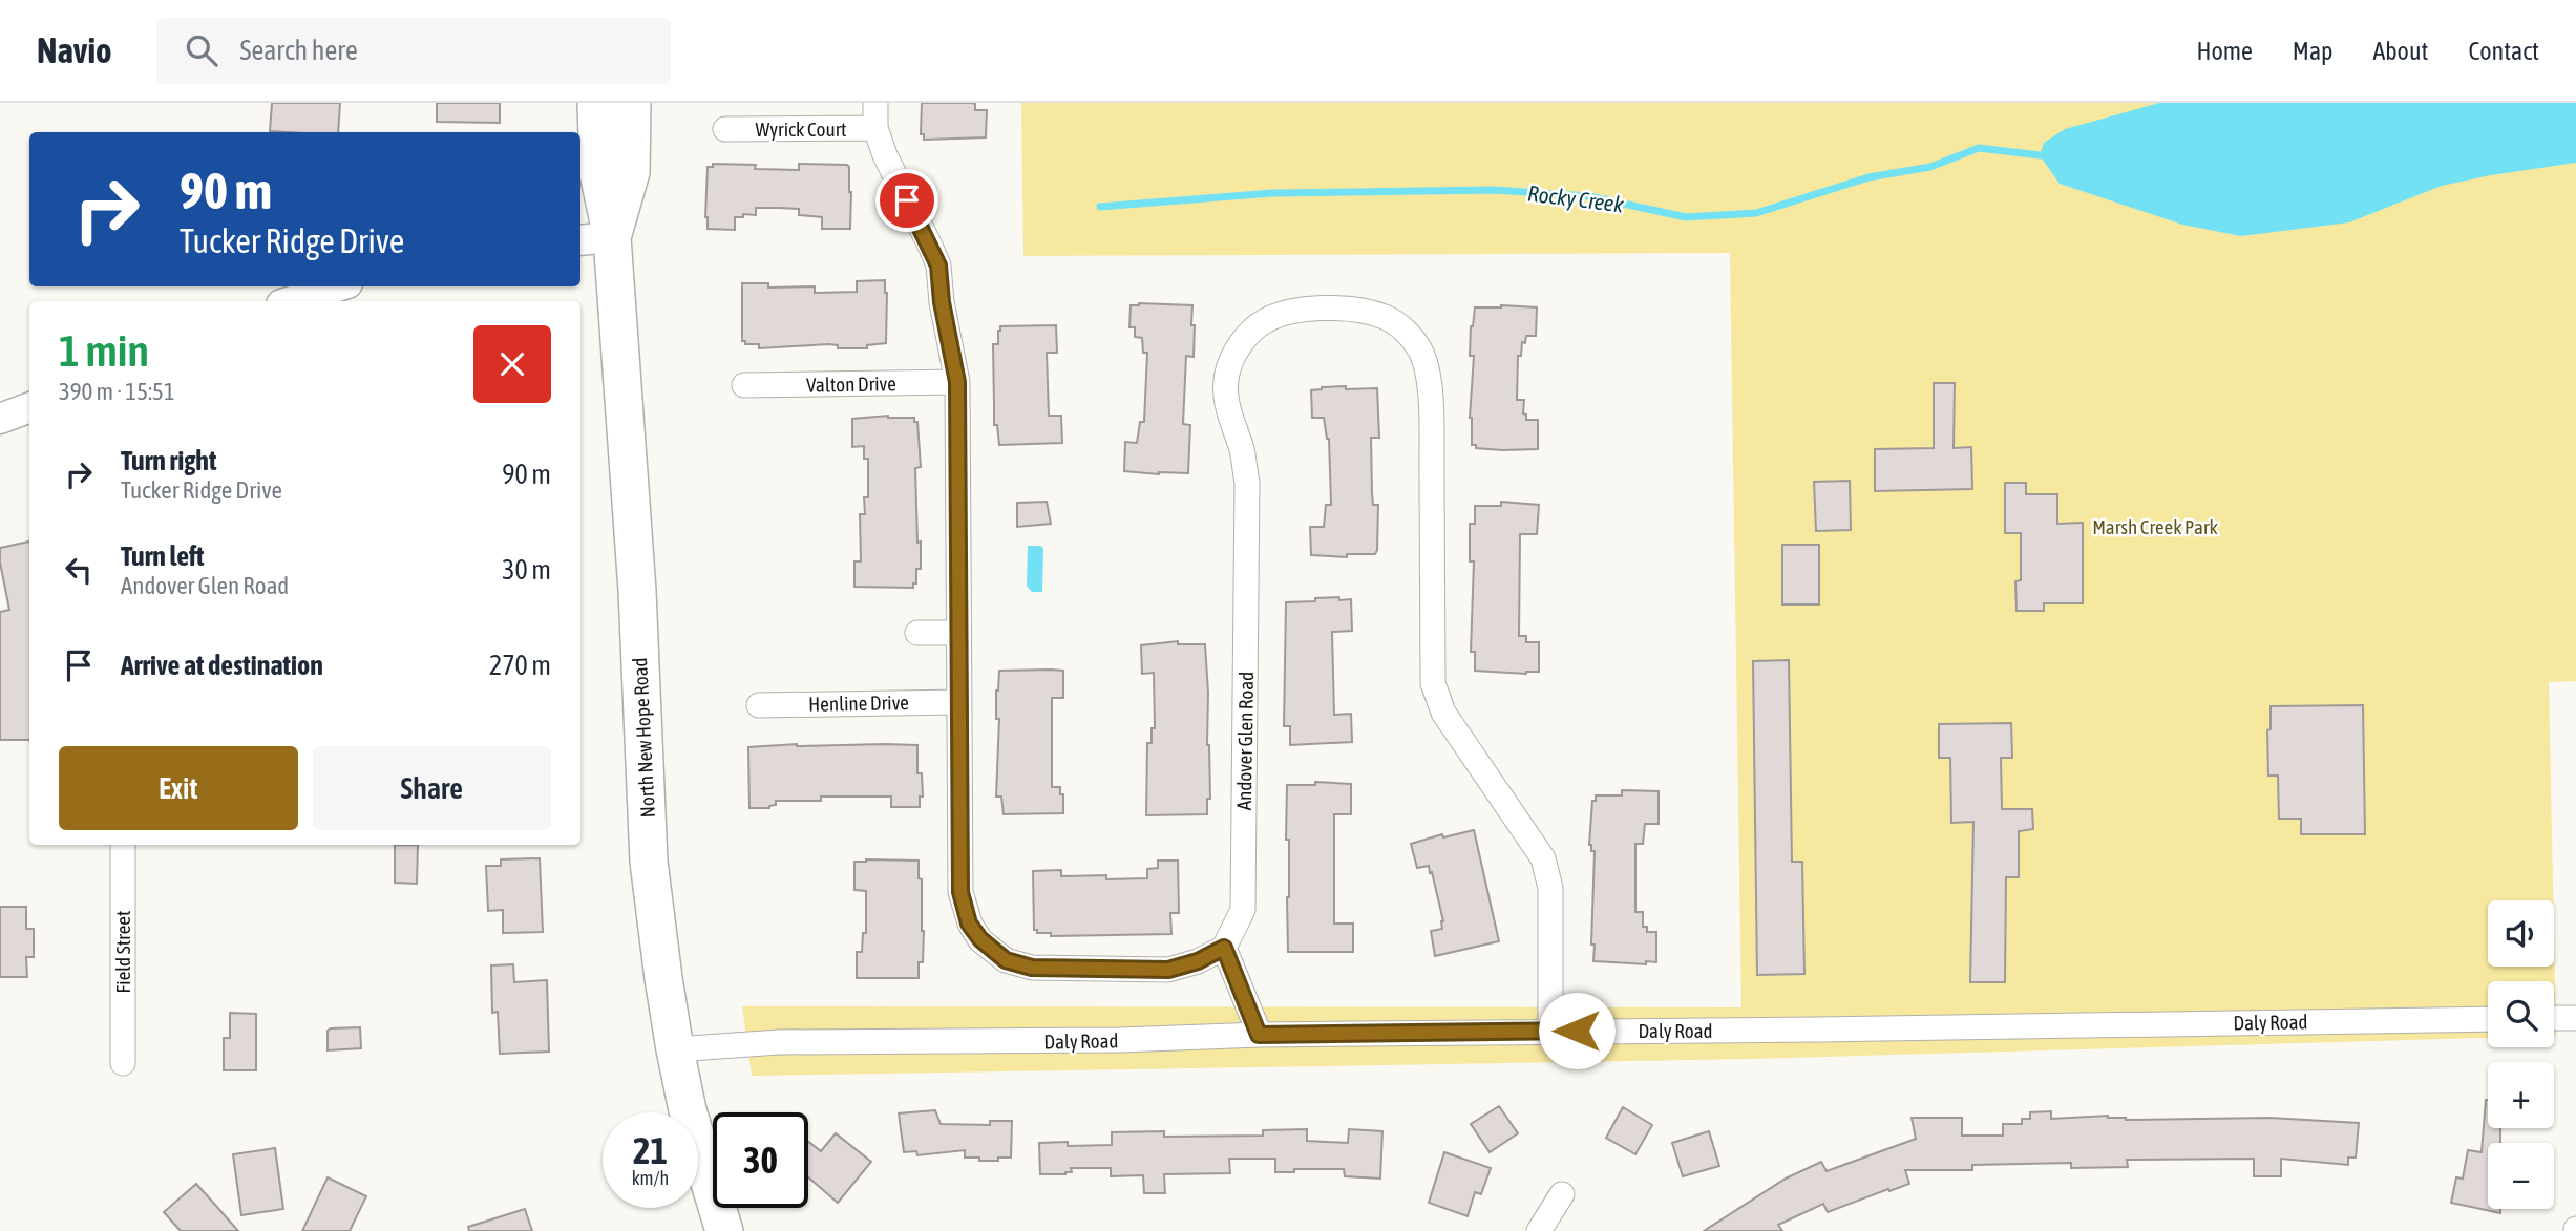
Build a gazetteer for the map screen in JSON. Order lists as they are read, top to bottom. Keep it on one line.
{"streets":{"main road":["North New Hope Road"],"street":["Wyrick Court","Valton Drive","Henline Drive","Andover Glen Road","Field Street","Daly Road"]},"crossings":[["North New Hope Road","Daly Road"],["Andover Glen Road","Daly Road"]],"water":["Rocky Creek"],"parks":["Marsh Creek Park"],"page":{"header":"Navio","search":"Search here","nav":["Home","Map","About","Contact"],"turn":["90 m","Tucker Ridge Drive"],"heading":["1 min","390 m · 15:51"],"list":[{"name":"Turn right","note":"Tucker Ridge Drive","value":"90 m"},{"name":"Turn left","note":"Andover Glen Road","value":"30 m"},{"name":"Arrive at destination","value":"270 m"}],"buttons":["Exit","Share"],"map_buttons":["+","−"],"speed":"21 km/h","limit":"30"}}
